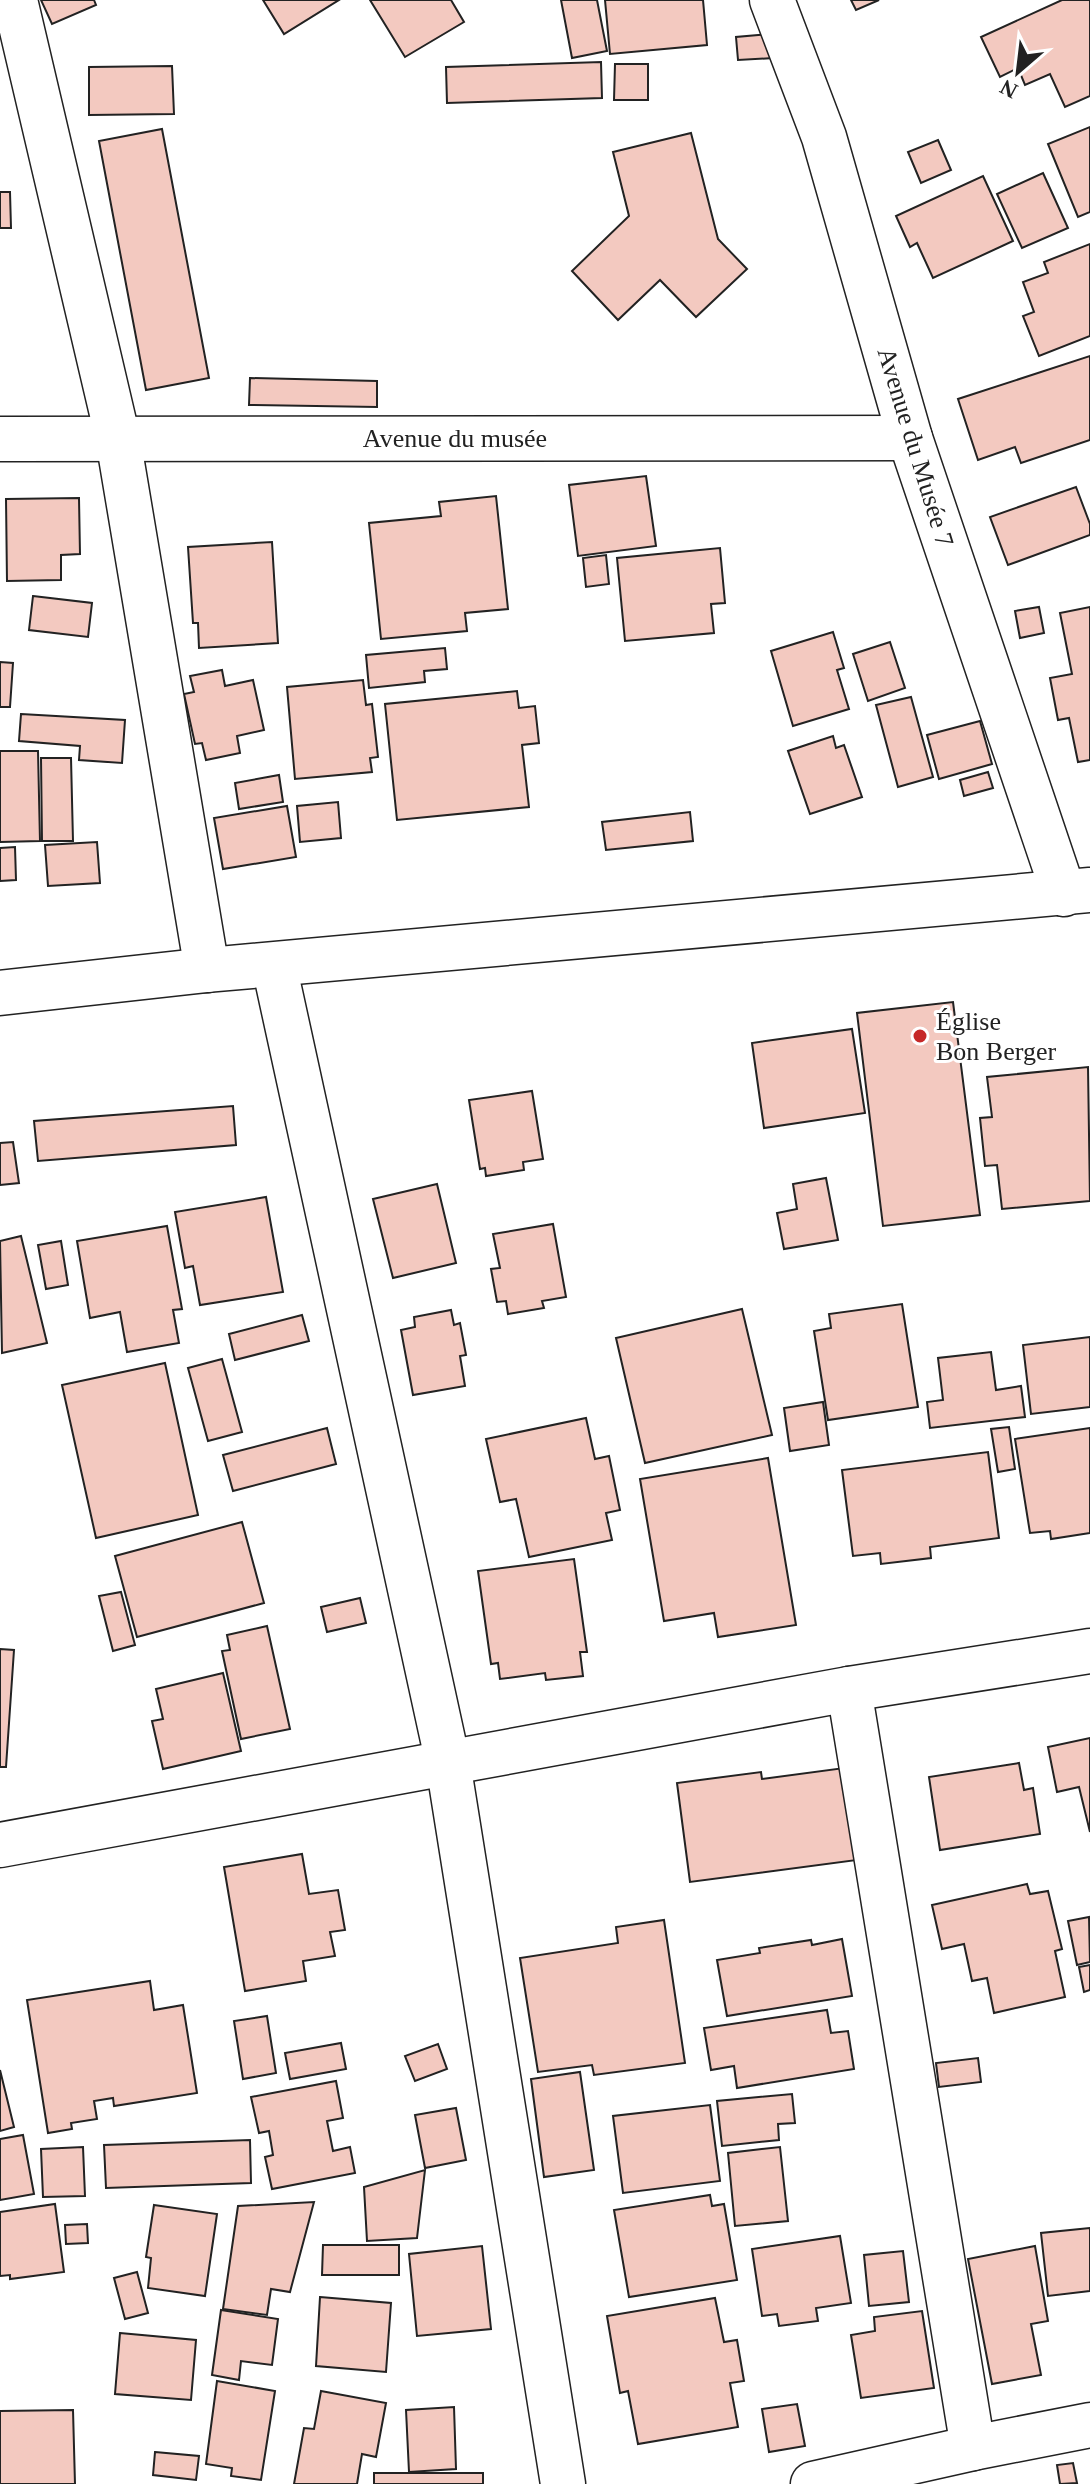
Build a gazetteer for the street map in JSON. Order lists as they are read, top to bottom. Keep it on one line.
{"streets":{"street":["Avenue du musée","Avenue du Musée 7"]},"crossings":[["Avenue du musée","Avenue du Musée 7"]],"places":["Église Bon Berger"],"north":"bottom left"}
